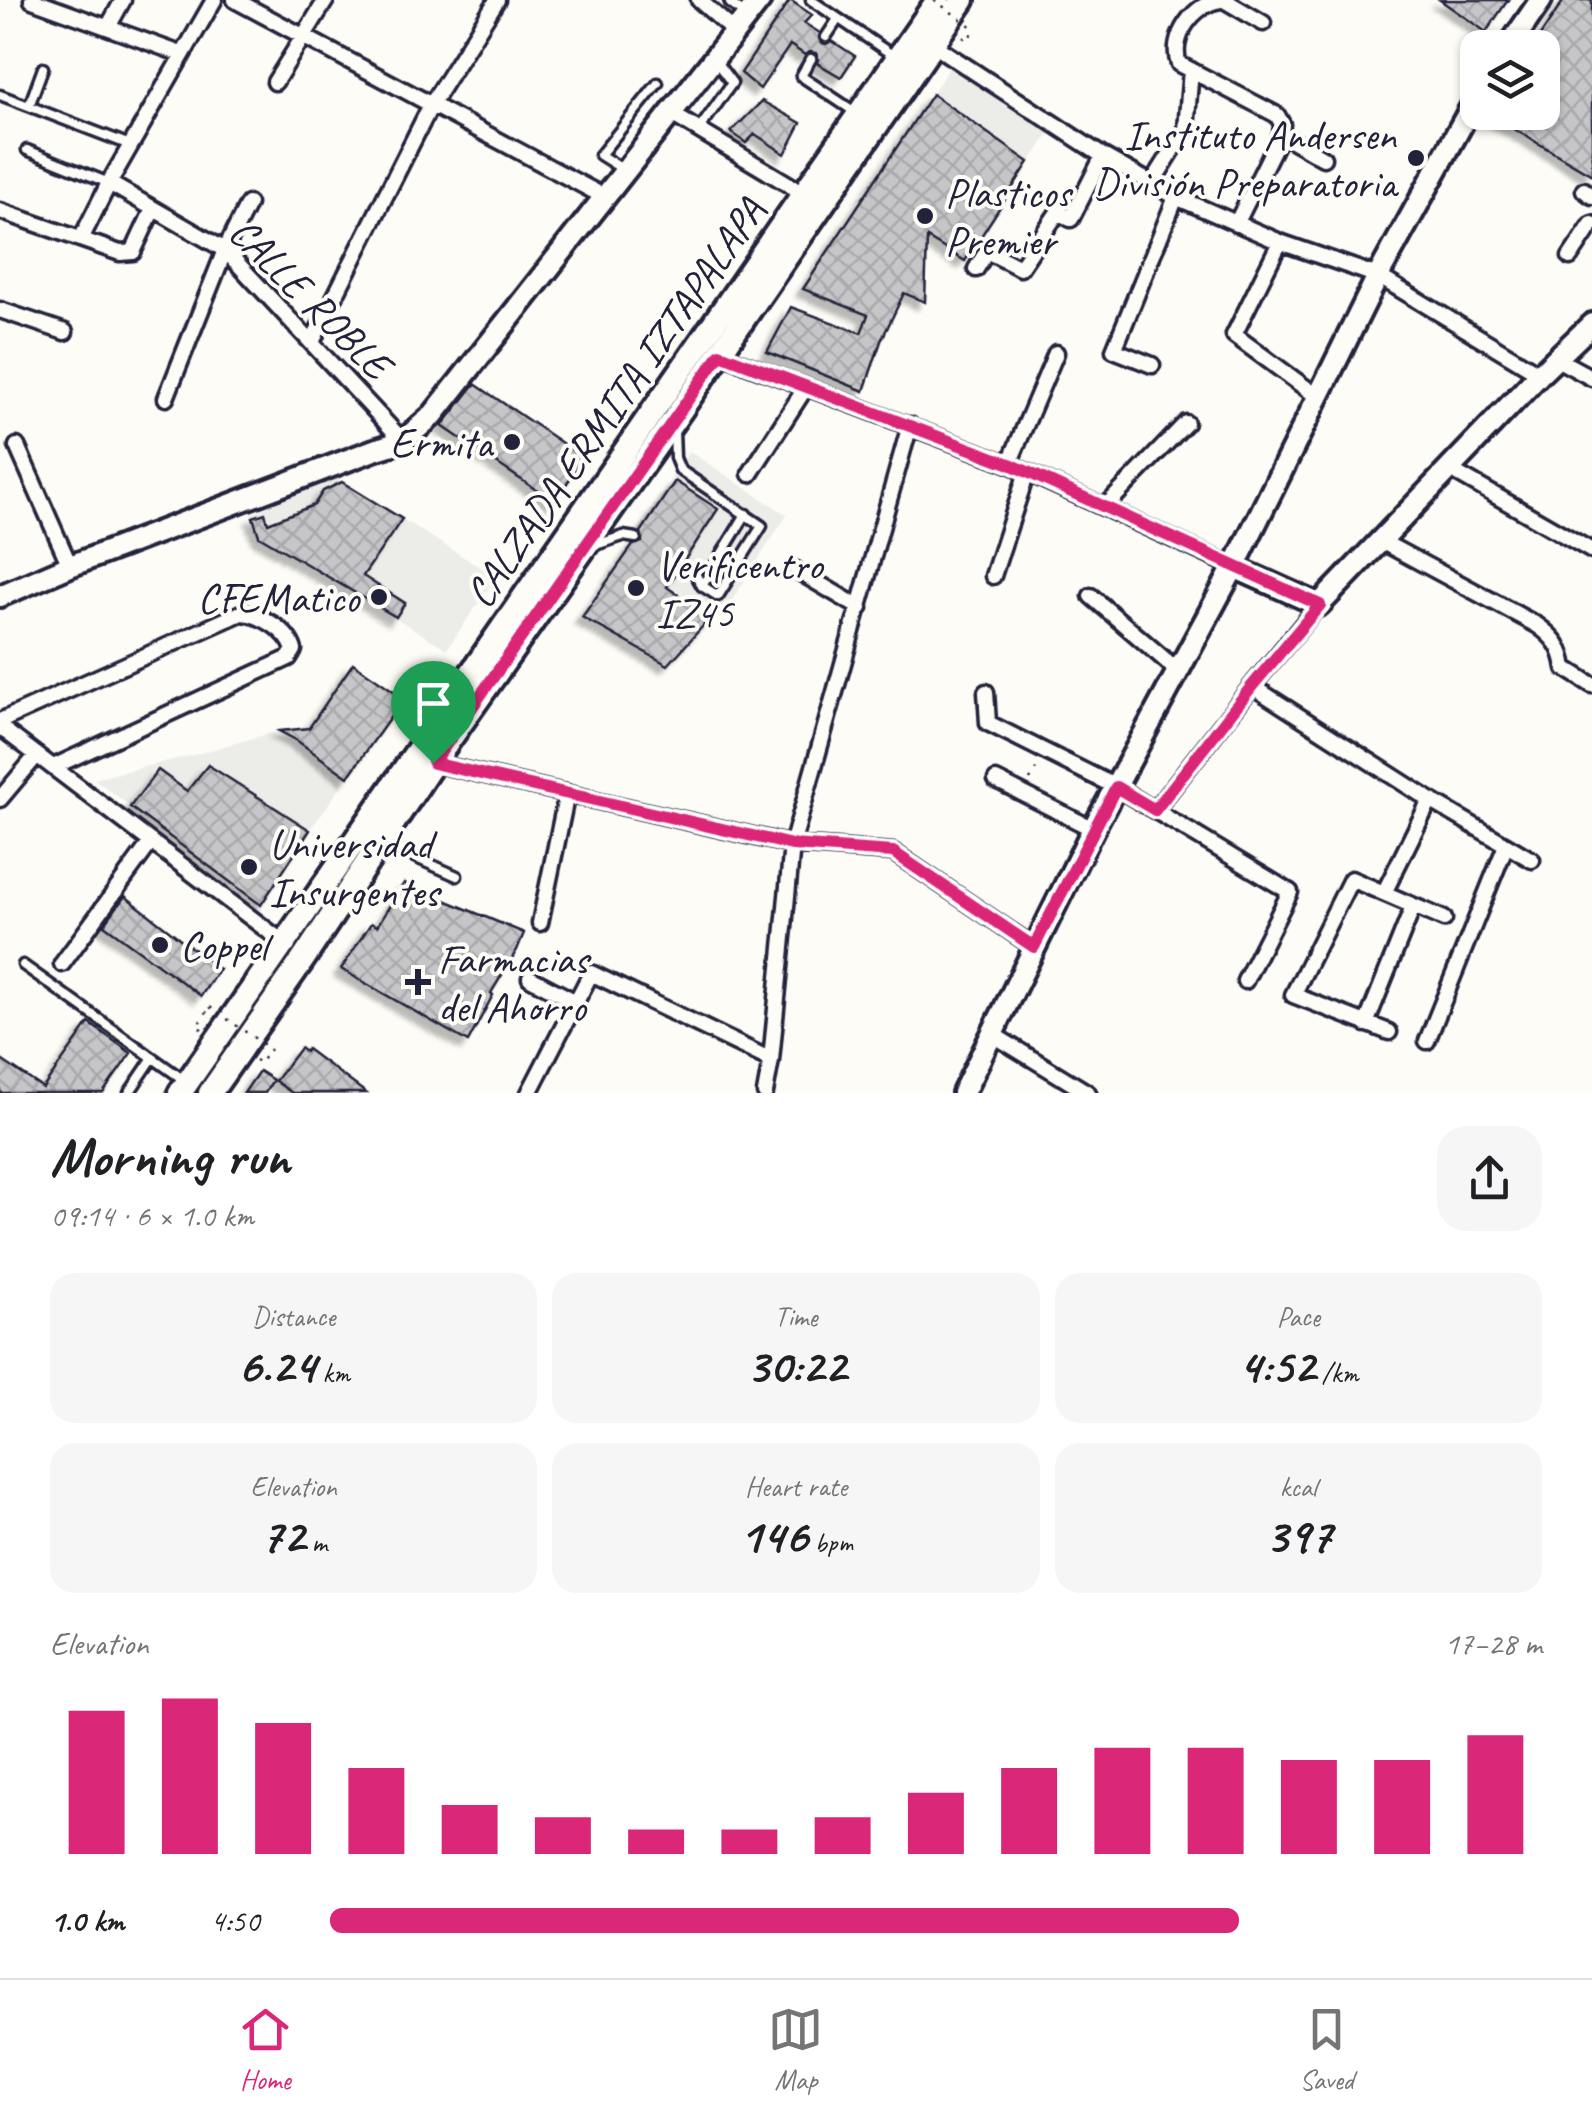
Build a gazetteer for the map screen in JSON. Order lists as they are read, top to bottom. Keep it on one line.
{"streets":{"main road":["CALZADA ERMITA IZTAPALAPA"],"street":["CALLE ROBLE"]},"places":{"other":["Instituto Andersen División Preparatoria","Plasticos Premier","Ermita","Verificentro IZ45","CFEMatico","Universidad Insurgentes","Coppel"],"health":["Farmacias del Ahorro"]},"page":{"heading":["Morning run","09:14 · 6 × 1.0 km"],"stats":[["Distance","6.24 km"],["Time","30:22"],["Pace","4:52 /km"],["Elevation","72 m"],["Heart rate","146 bpm"],["kcal","397"]],"chart":["Elevation","17–28 m"],"list":[{"name":"1.0 km","note":"4:50"}],"tabs":["Home","Map","Saved"]}}
